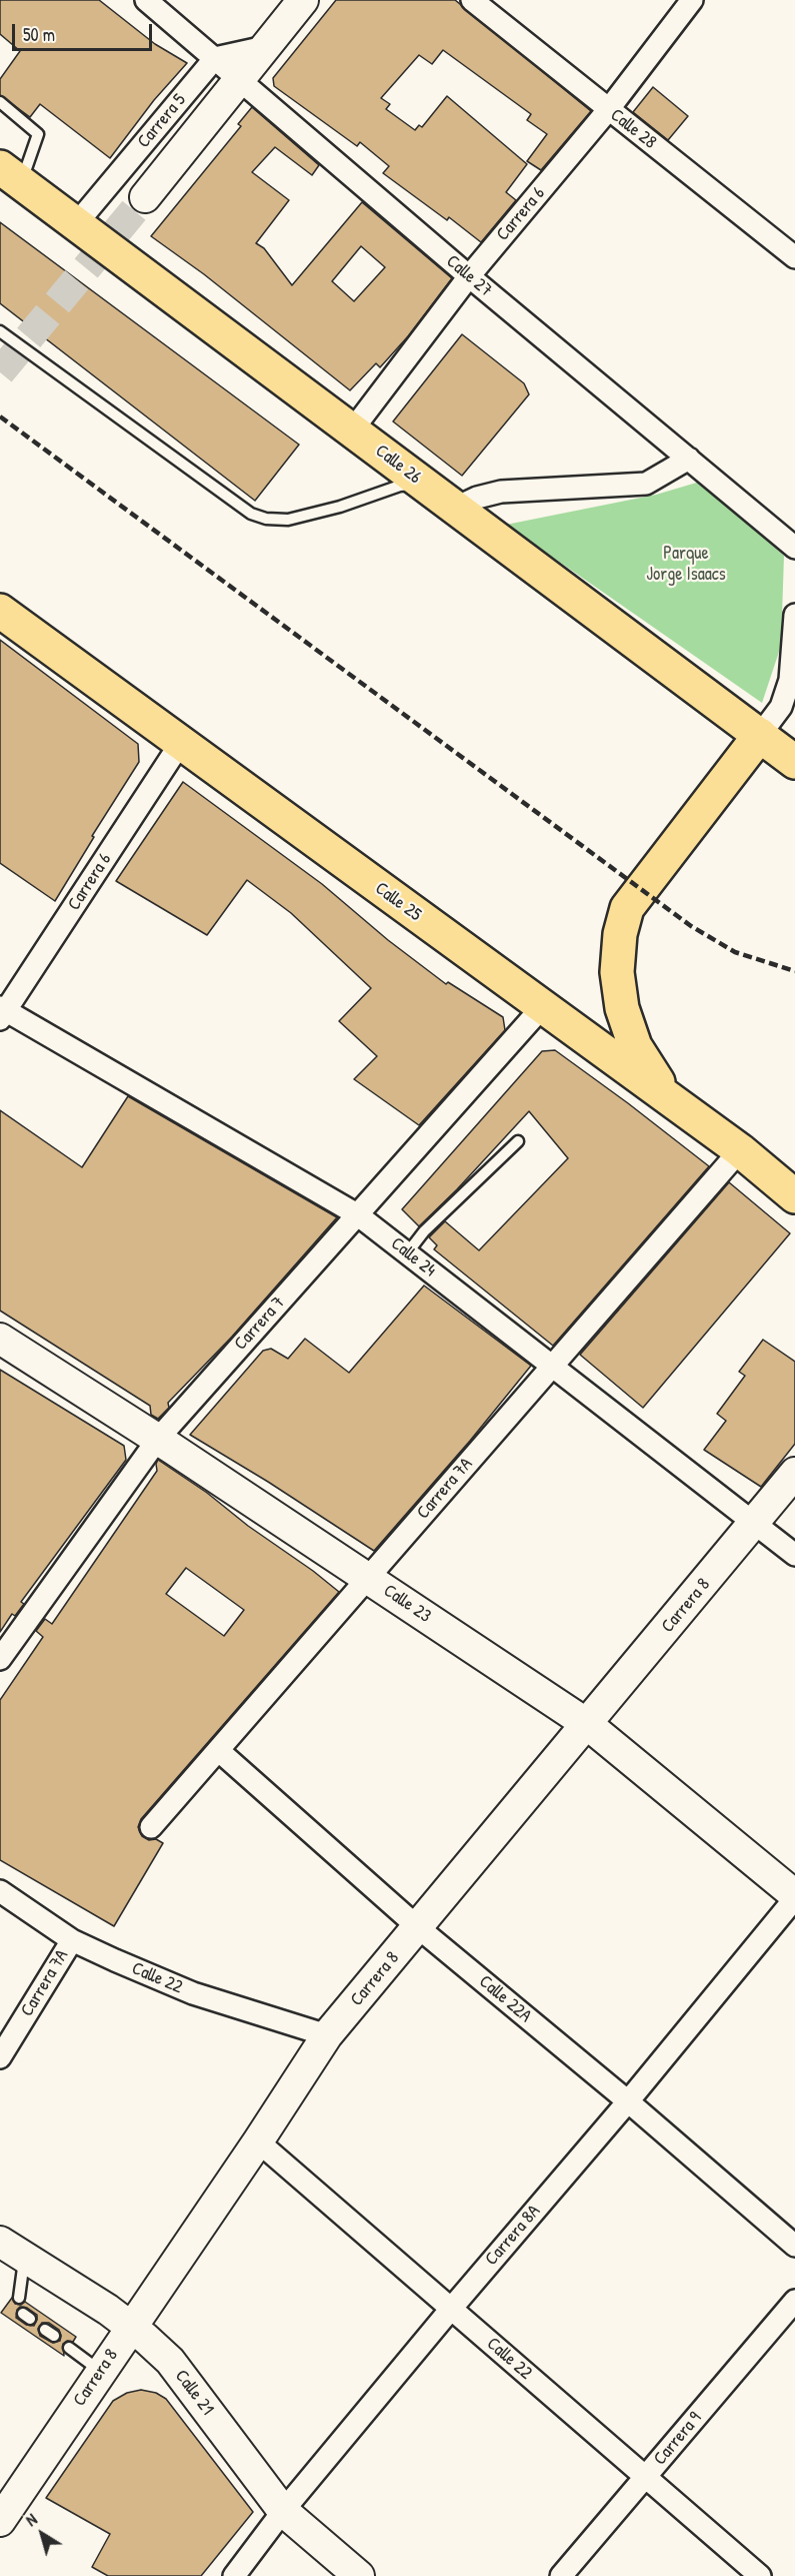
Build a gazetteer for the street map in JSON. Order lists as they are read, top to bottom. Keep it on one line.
{"streets":{"main road":["Carrera 5","Calle 26","Calle 25","Calle 23","Carrera 8","Calle 21"],"street":["Calle 28","Carrera 6","Calle 27","Calle 24","Carrera 7","Carrera 7A","Calle 22","Calle 22A","Carrera 8A","Carrera 9"]},"crossings":[["Carrera 5","Calle 27"],["Carrera 5","Calle 26"],["Calle 28","Carrera 6"],["Carrera 6","Calle 27"],["Carrera 6","Calle 26"],["Carrera 6","Calle 25"],["Carrera 6","Calle 24"],["Calle 25","Carrera 7"],["Calle 25","Carrera 7A"],["Calle 24","Carrera 7"],["Calle 24","Carrera 7A"],["Calle 24","Carrera 8"],["Carrera 7","Calle 23"],["Carrera 7A","Calle 23"],["Carrera 7A","Calle 22"],["Carrera 7A","Calle 22A"],["Calle 23","Carrera 8"],["Calle 23","Carrera 8A"],["Carrera 8","Calle 22"],["Carrera 8","Calle 22A"],["Carrera 8","Calle 21"],["Calle 22","Carrera 8A"],["Calle 22","Carrera 9"],["Calle 22A","Carrera 8A"],["Carrera 8A","Calle 21"]],"parks":["Parque Jorge Isaacs"],"scale_bar":"50 m","north":"top left"}
